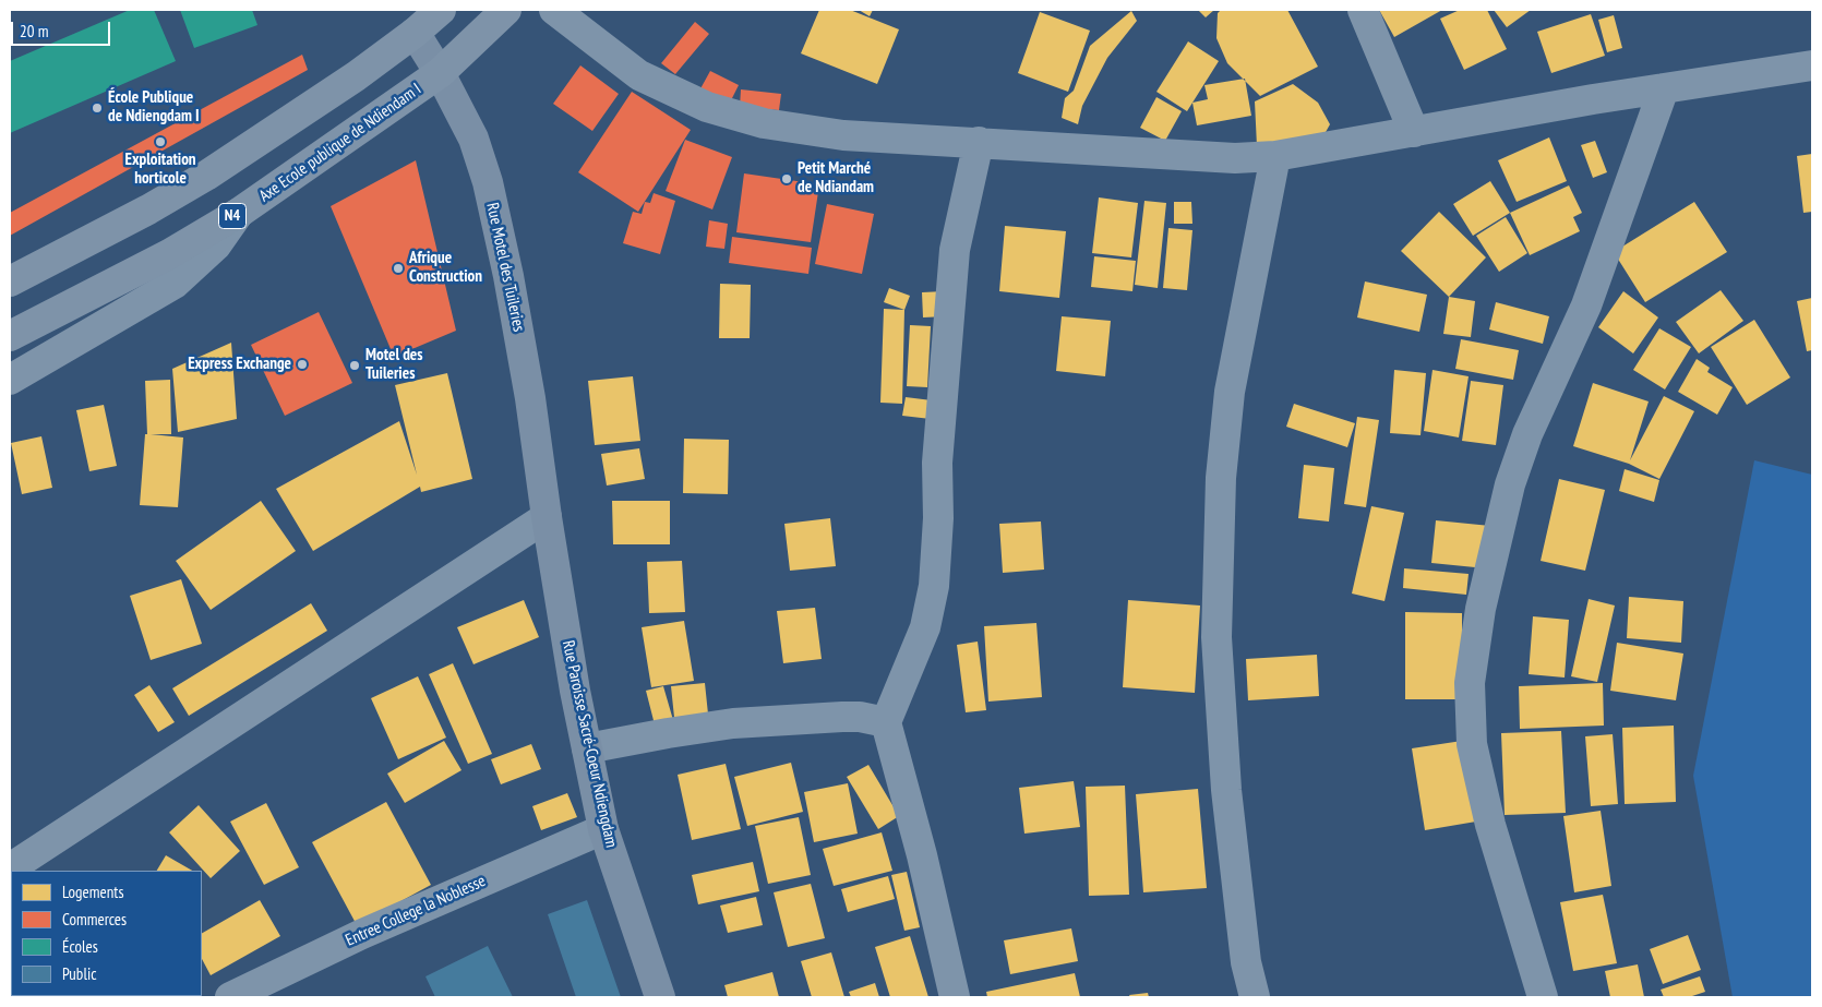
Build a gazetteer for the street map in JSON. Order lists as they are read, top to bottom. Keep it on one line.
{"streets":{"highway":["Axe Ecole publique de Ndiendam I","N4"],"street":["Rue Motel des Tuileries","Rue Paroisse Sacré-Coeur Ndiengdam","Entree College la Noblesse"]},"crossings":[["Axe Ecole publique de Ndiendam I","Rue Motel des Tuileries"],["Rue Motel des Tuileries","Rue Paroisse Sacré-Coeur Ndiengdam"],["Rue Paroisse Sacré-Coeur Ndiengdam","Entree College la Noblesse"]],"places":["École Publique de Ndiengdam I","Exploitation horticole","Petit Marché de Ndiandam","Afrique Construction","Express Exchange","Motel des Tuileries"],"legend":["Logements","Commerces","Écoles","Public"],"scale_bar":"20 m"}
